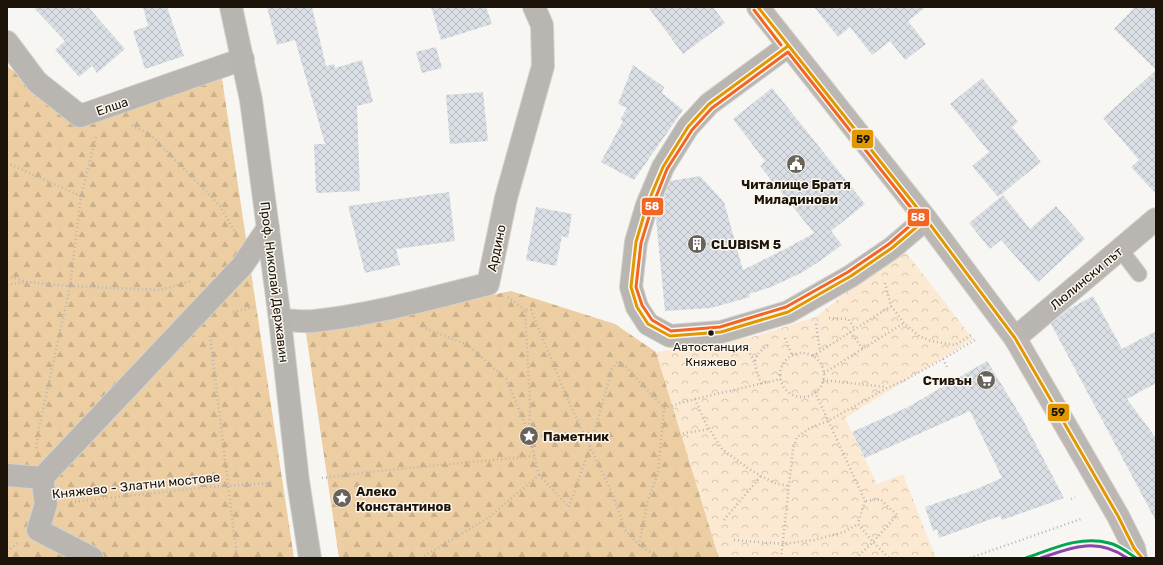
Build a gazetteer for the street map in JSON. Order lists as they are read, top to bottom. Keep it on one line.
{"streets":{"main road":["Проф. Николай Державин"],"street":["Елша","Ардино","Люлински път"],"path":["Княжево - Златни мостове"]},"crossings":[["Елша","Проф. Николай Державин"],["Ардино","Проф. Николай Державин"]],"places":{"public building":["Читалище Братя Миладинови"],"building":["CLUBISM 5"],"other":["Автостанция Княжево"],"supermarket":["Стивън"],"place":["Паметник","Алеко Константинов"]},"lines":["transit line 59","transit line 58","tram line 5"]}
